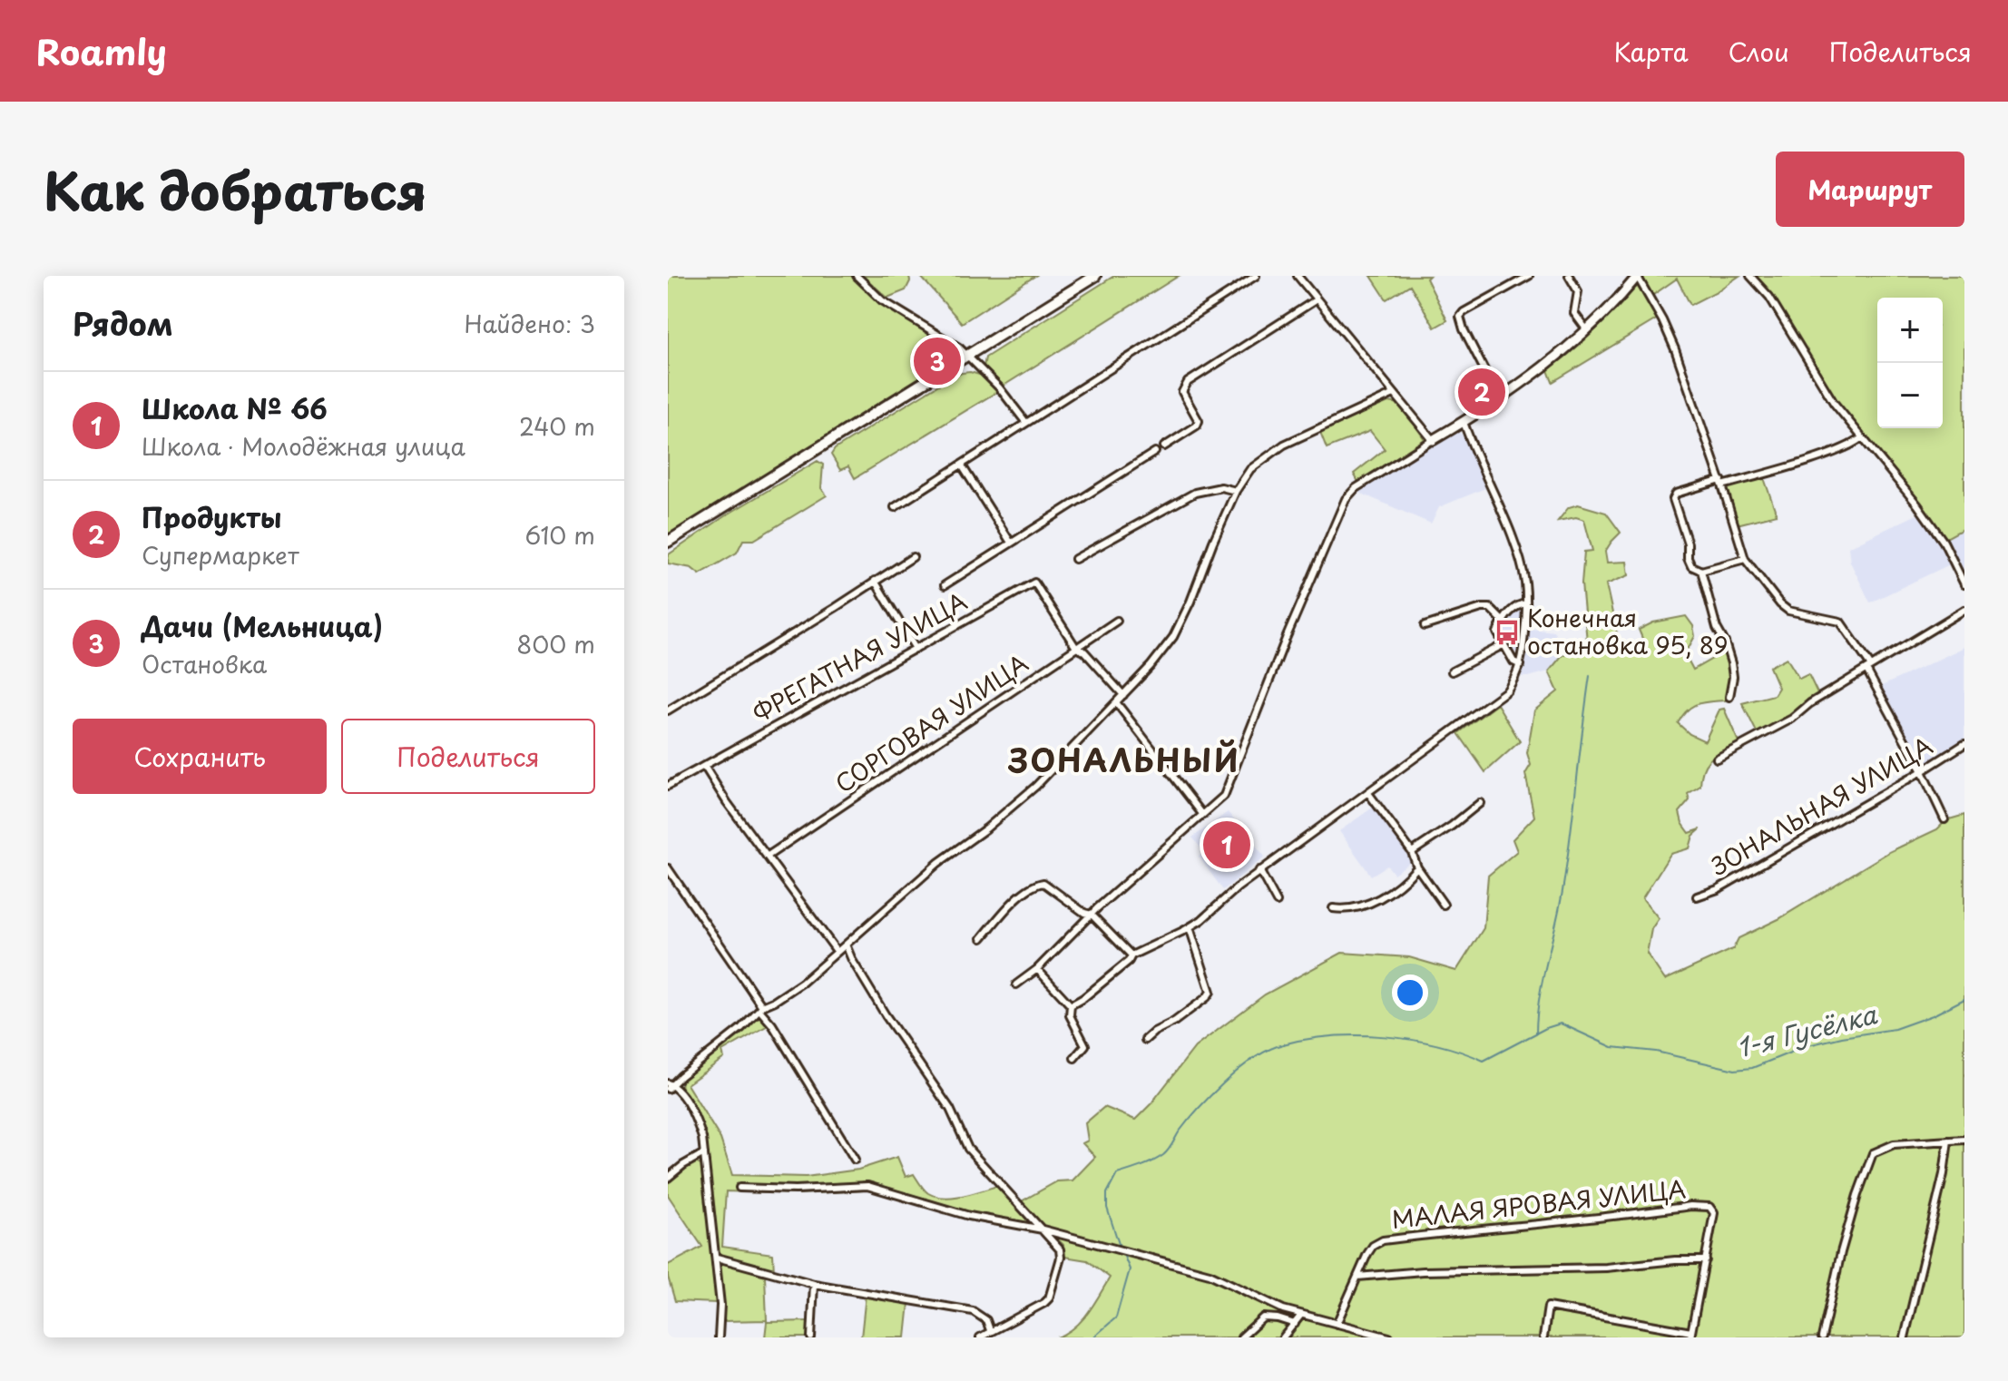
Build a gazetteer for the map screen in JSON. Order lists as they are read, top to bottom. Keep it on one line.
{"streets":{"street":["ФРЕГАТНАЯ УЛИЦА","СОРГОВАЯ УЛИЦА","ЗОНАЛЬНАЯ УЛИЦА","МАЛАЯ ЯРОВАЯ УЛИЦА"]},"crossings":[["ФРЕГАТНАЯ УЛИЦА","СОРГОВАЯ УЛИЦА"]],"districts":["ЗОНАЛЬНЫЙ"],"water":["1-я Гусёлка"],"places":{"bus stop":["Конечная остановка 95, 89"]},"page":{"header":"Roamly","nav":["Карта","Слои","Поделиться"],"title":"Как добраться","buttons":["Маршрут",["Сохранить","Поделиться"]],"heading":["Рядом","Найдено: 3"],"map_buttons":["+","−"],"pins":["3","2","1"],"list":[{"mark":"1","name":"Школа № 66","note":"Школа · Молодёжная улица","value":"240 m"},{"mark":"2","name":"Продукты","note":"Супермаркет","value":"610 m"},{"mark":"3","name":"Дачи (Мельница)","note":"Остановка","value":"800 m"}]}}
